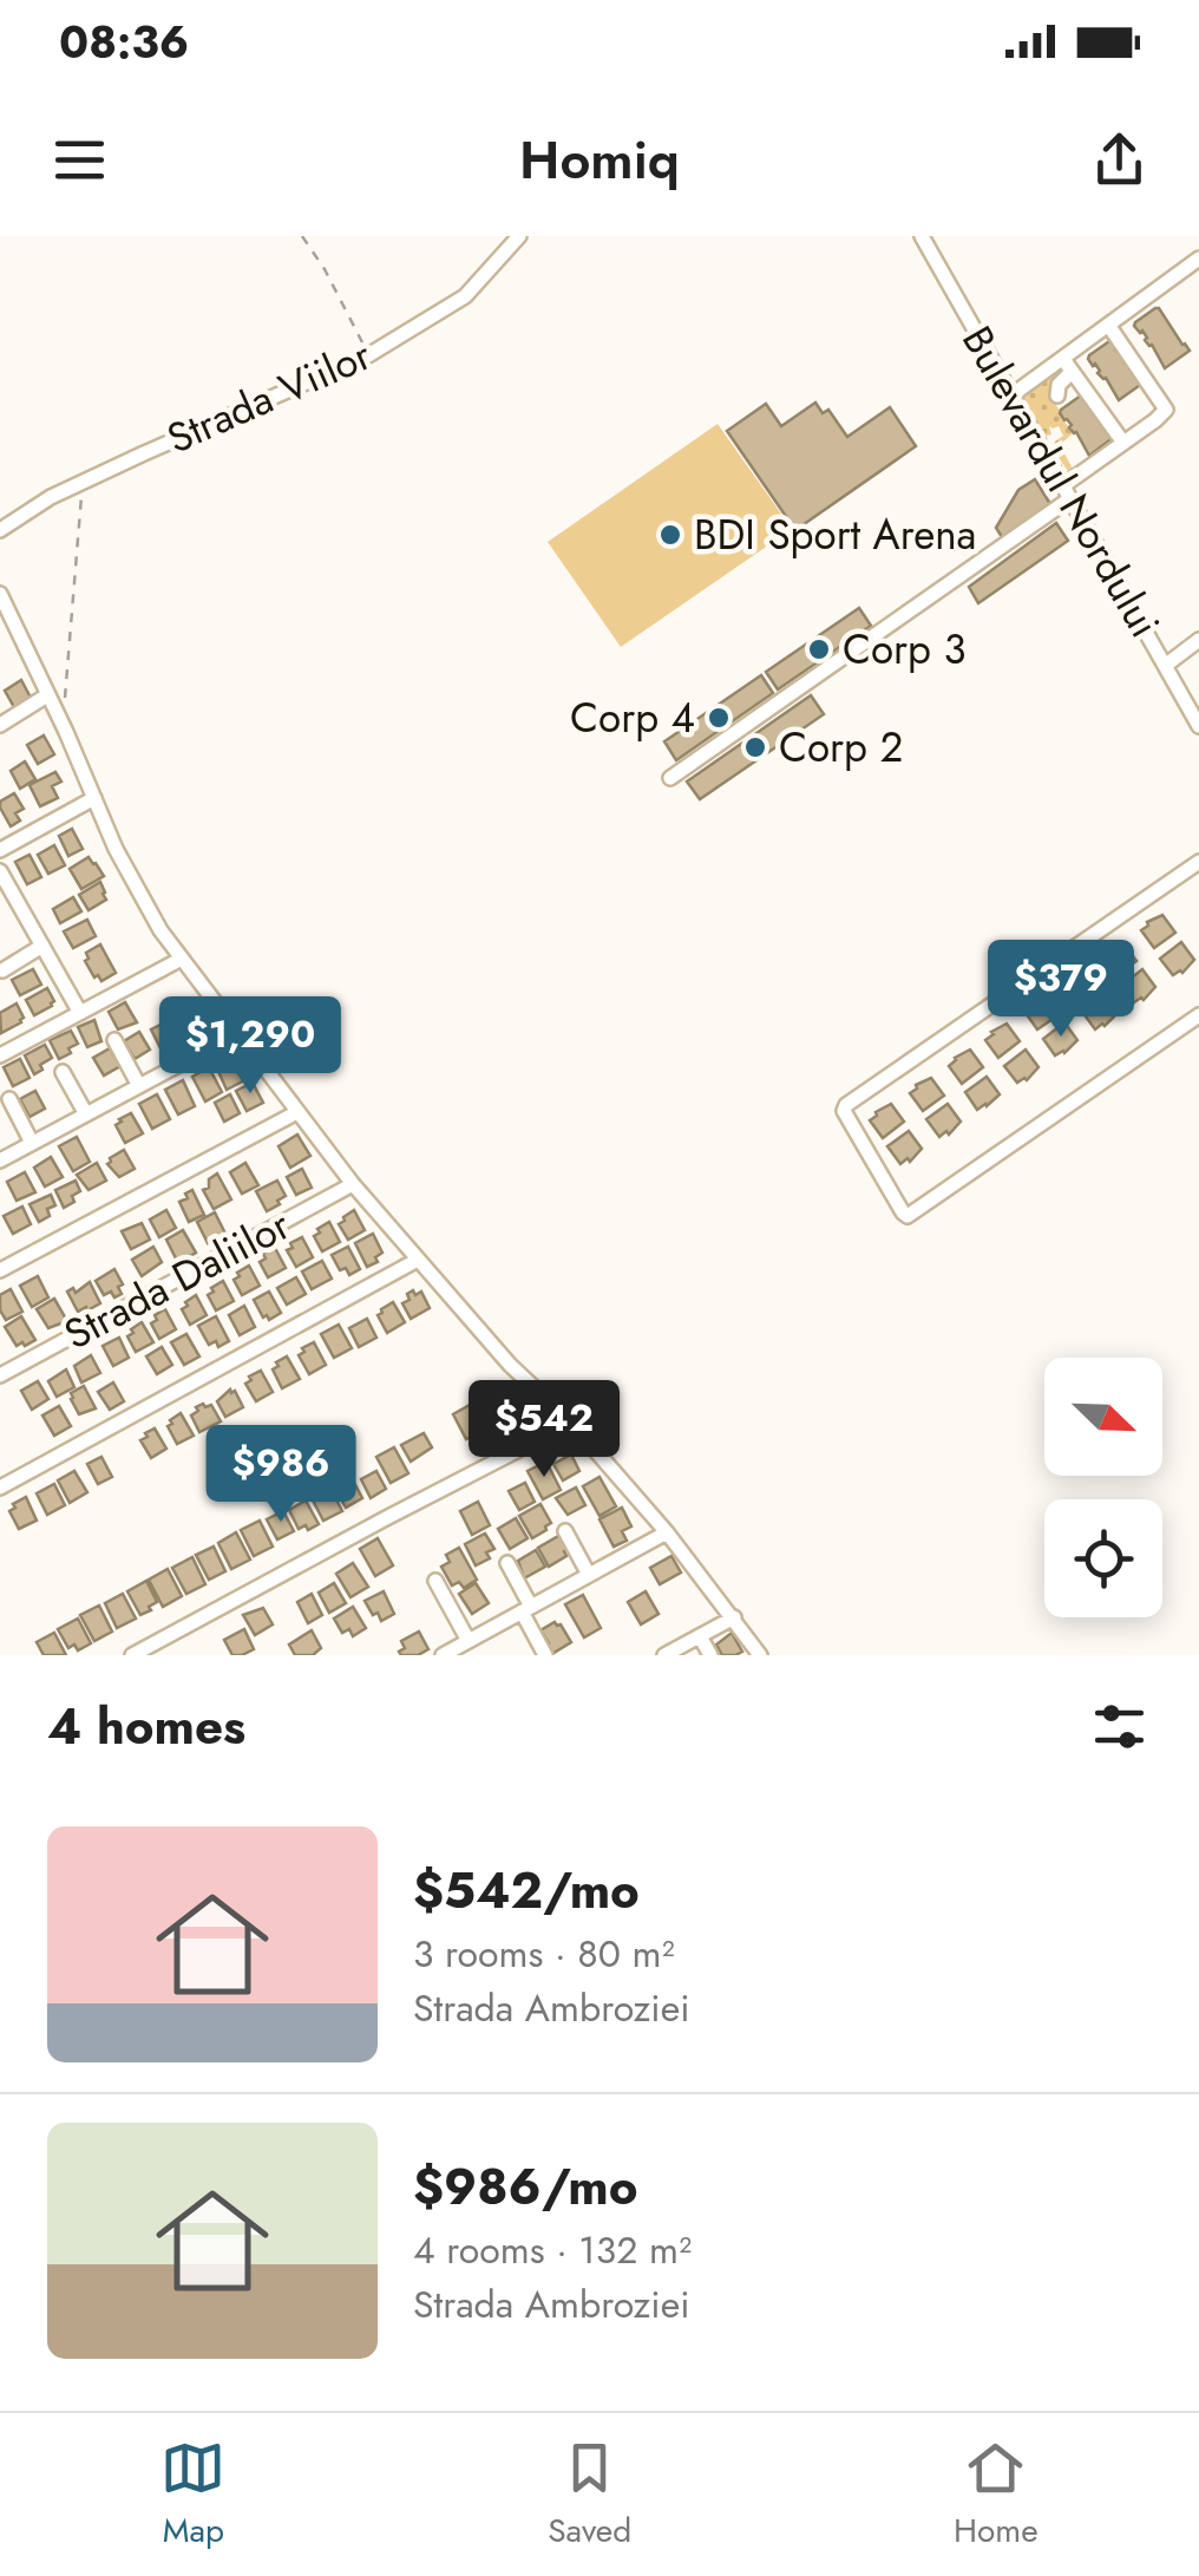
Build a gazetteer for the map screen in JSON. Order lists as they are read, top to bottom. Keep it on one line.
{"streets":{"street":["Strada Viilor","Bulevardul Nordului","Strada Daliilor"]},"places":["BDI Sport Arena","Corp 3","Corp 4","Corp 2"],"north":"bottom right","page":{"status":"08:36","header":"Homiq","price":["$379","$1,290","$542","$986"],"heading":"4 homes","list":[{"name":"$542/mo","note":"3 rooms · 80 m² · Strada Ambroziei"},{"name":"$986/mo","note":"4 rooms · 132 m² · Strada Ambroziei"}],"tabs":["Map","Saved","Home"]}}
